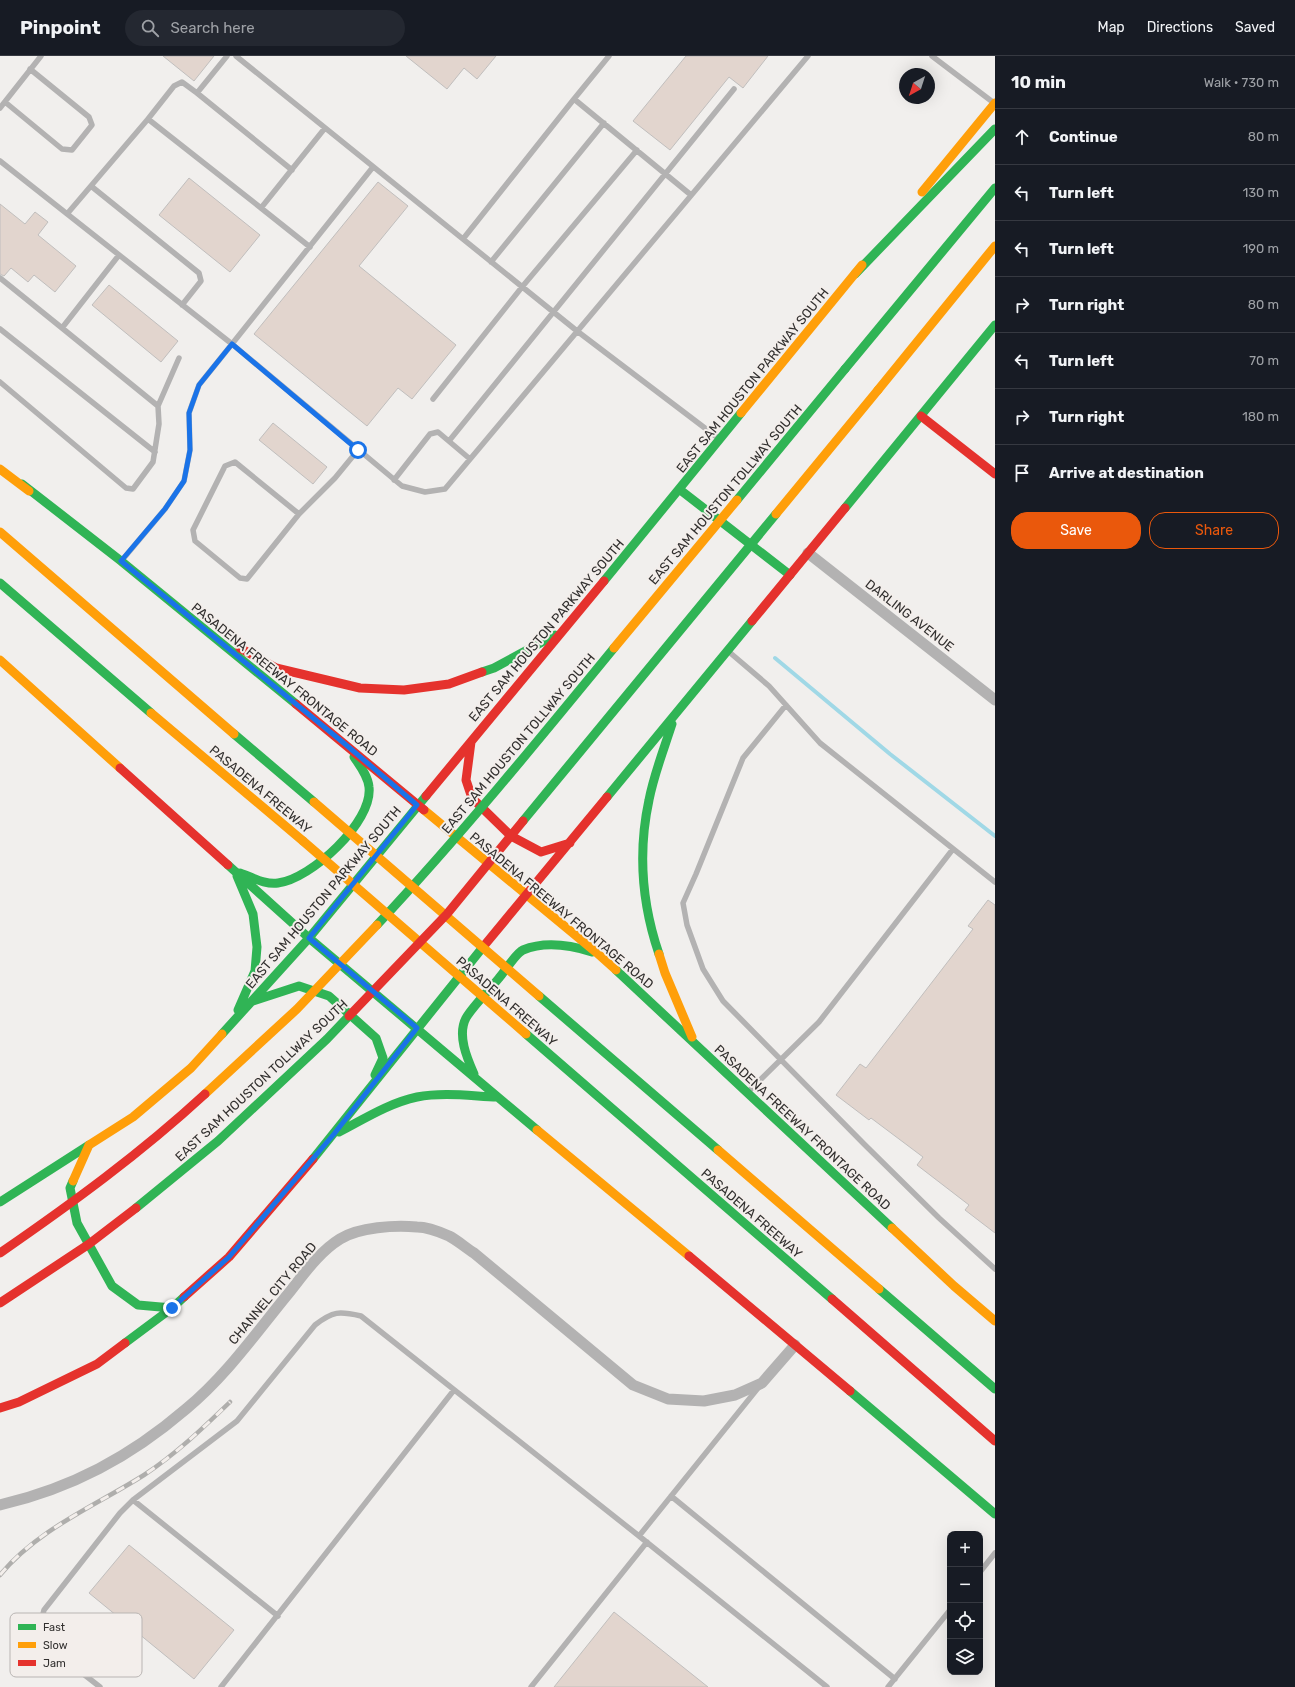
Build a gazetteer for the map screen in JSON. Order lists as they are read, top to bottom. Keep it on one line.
{"streets":{"main road":["EAST SAM HOUSTON PARKWAY SOUTH","EAST SAM HOUSTON TOLLWAY SOUTH","PASADENA FREEWAY FRONTAGE ROAD","PASADENA FREEWAY"],"street":["DARLING AVENUE","CHANNEL CITY ROAD"]},"crossings":[["EAST SAM HOUSTON PARKWAY SOUTH","PASADENA FREEWAY FRONTAGE ROAD"]],"legend":["Fast","Slow","Jam"],"north":"bottom left","page":{"header":"Pinpoint","search":"Search here","nav":["Map","Directions","Saved"],"heading":["10 min","Walk · 730 m"],"list":[["Continue","80 m"],["Turn left","130 m"],["Turn left","190 m"],["Turn right","80 m"],["Turn left","70 m"],["Turn right","180 m"],"Arrive at destination"],"buttons":["Save","Share"],"map_buttons":["+","−"]}}
